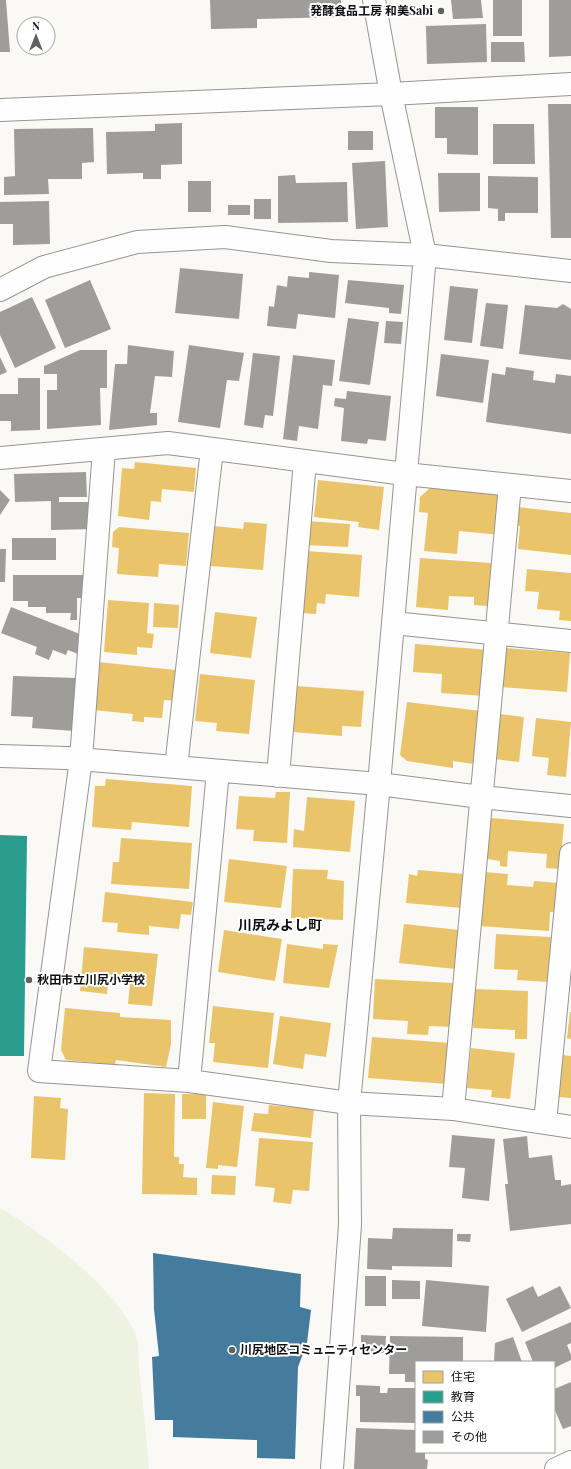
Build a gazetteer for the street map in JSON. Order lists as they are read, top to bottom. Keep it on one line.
{"districts":["川尻みよし町"],"places":["発酵食品工房 和美Sabi","秋田市立川尻小学校","川尻地区コミュニティセンター"],"legend":["住宅","教育","公共","その他"],"north":"top"}
